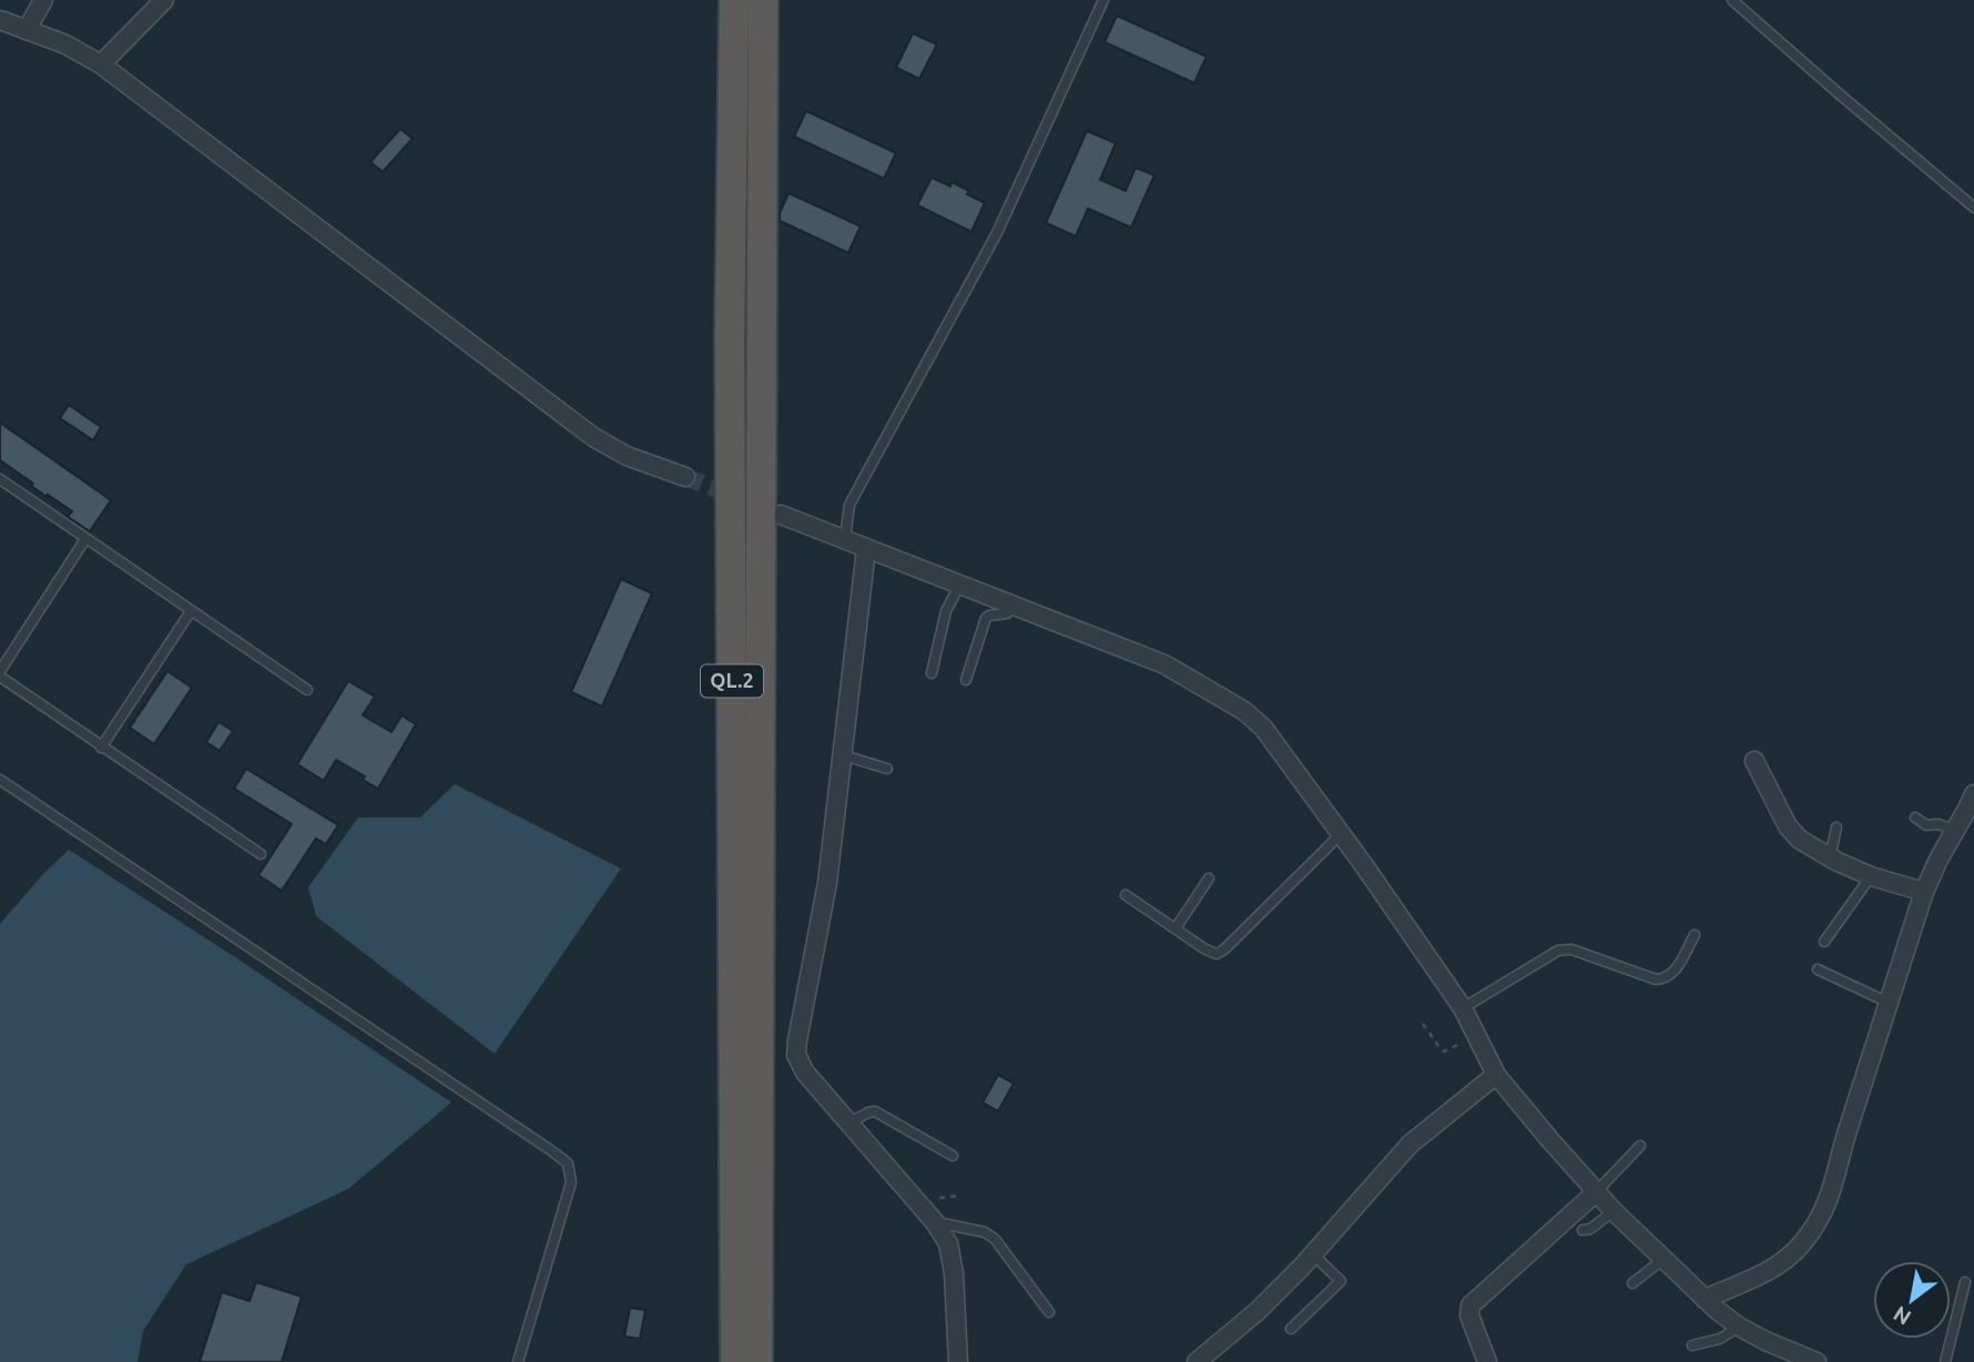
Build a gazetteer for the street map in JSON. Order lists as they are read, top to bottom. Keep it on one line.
{"streets":{"highway":["QL.2"]},"north":"bottom left"}
